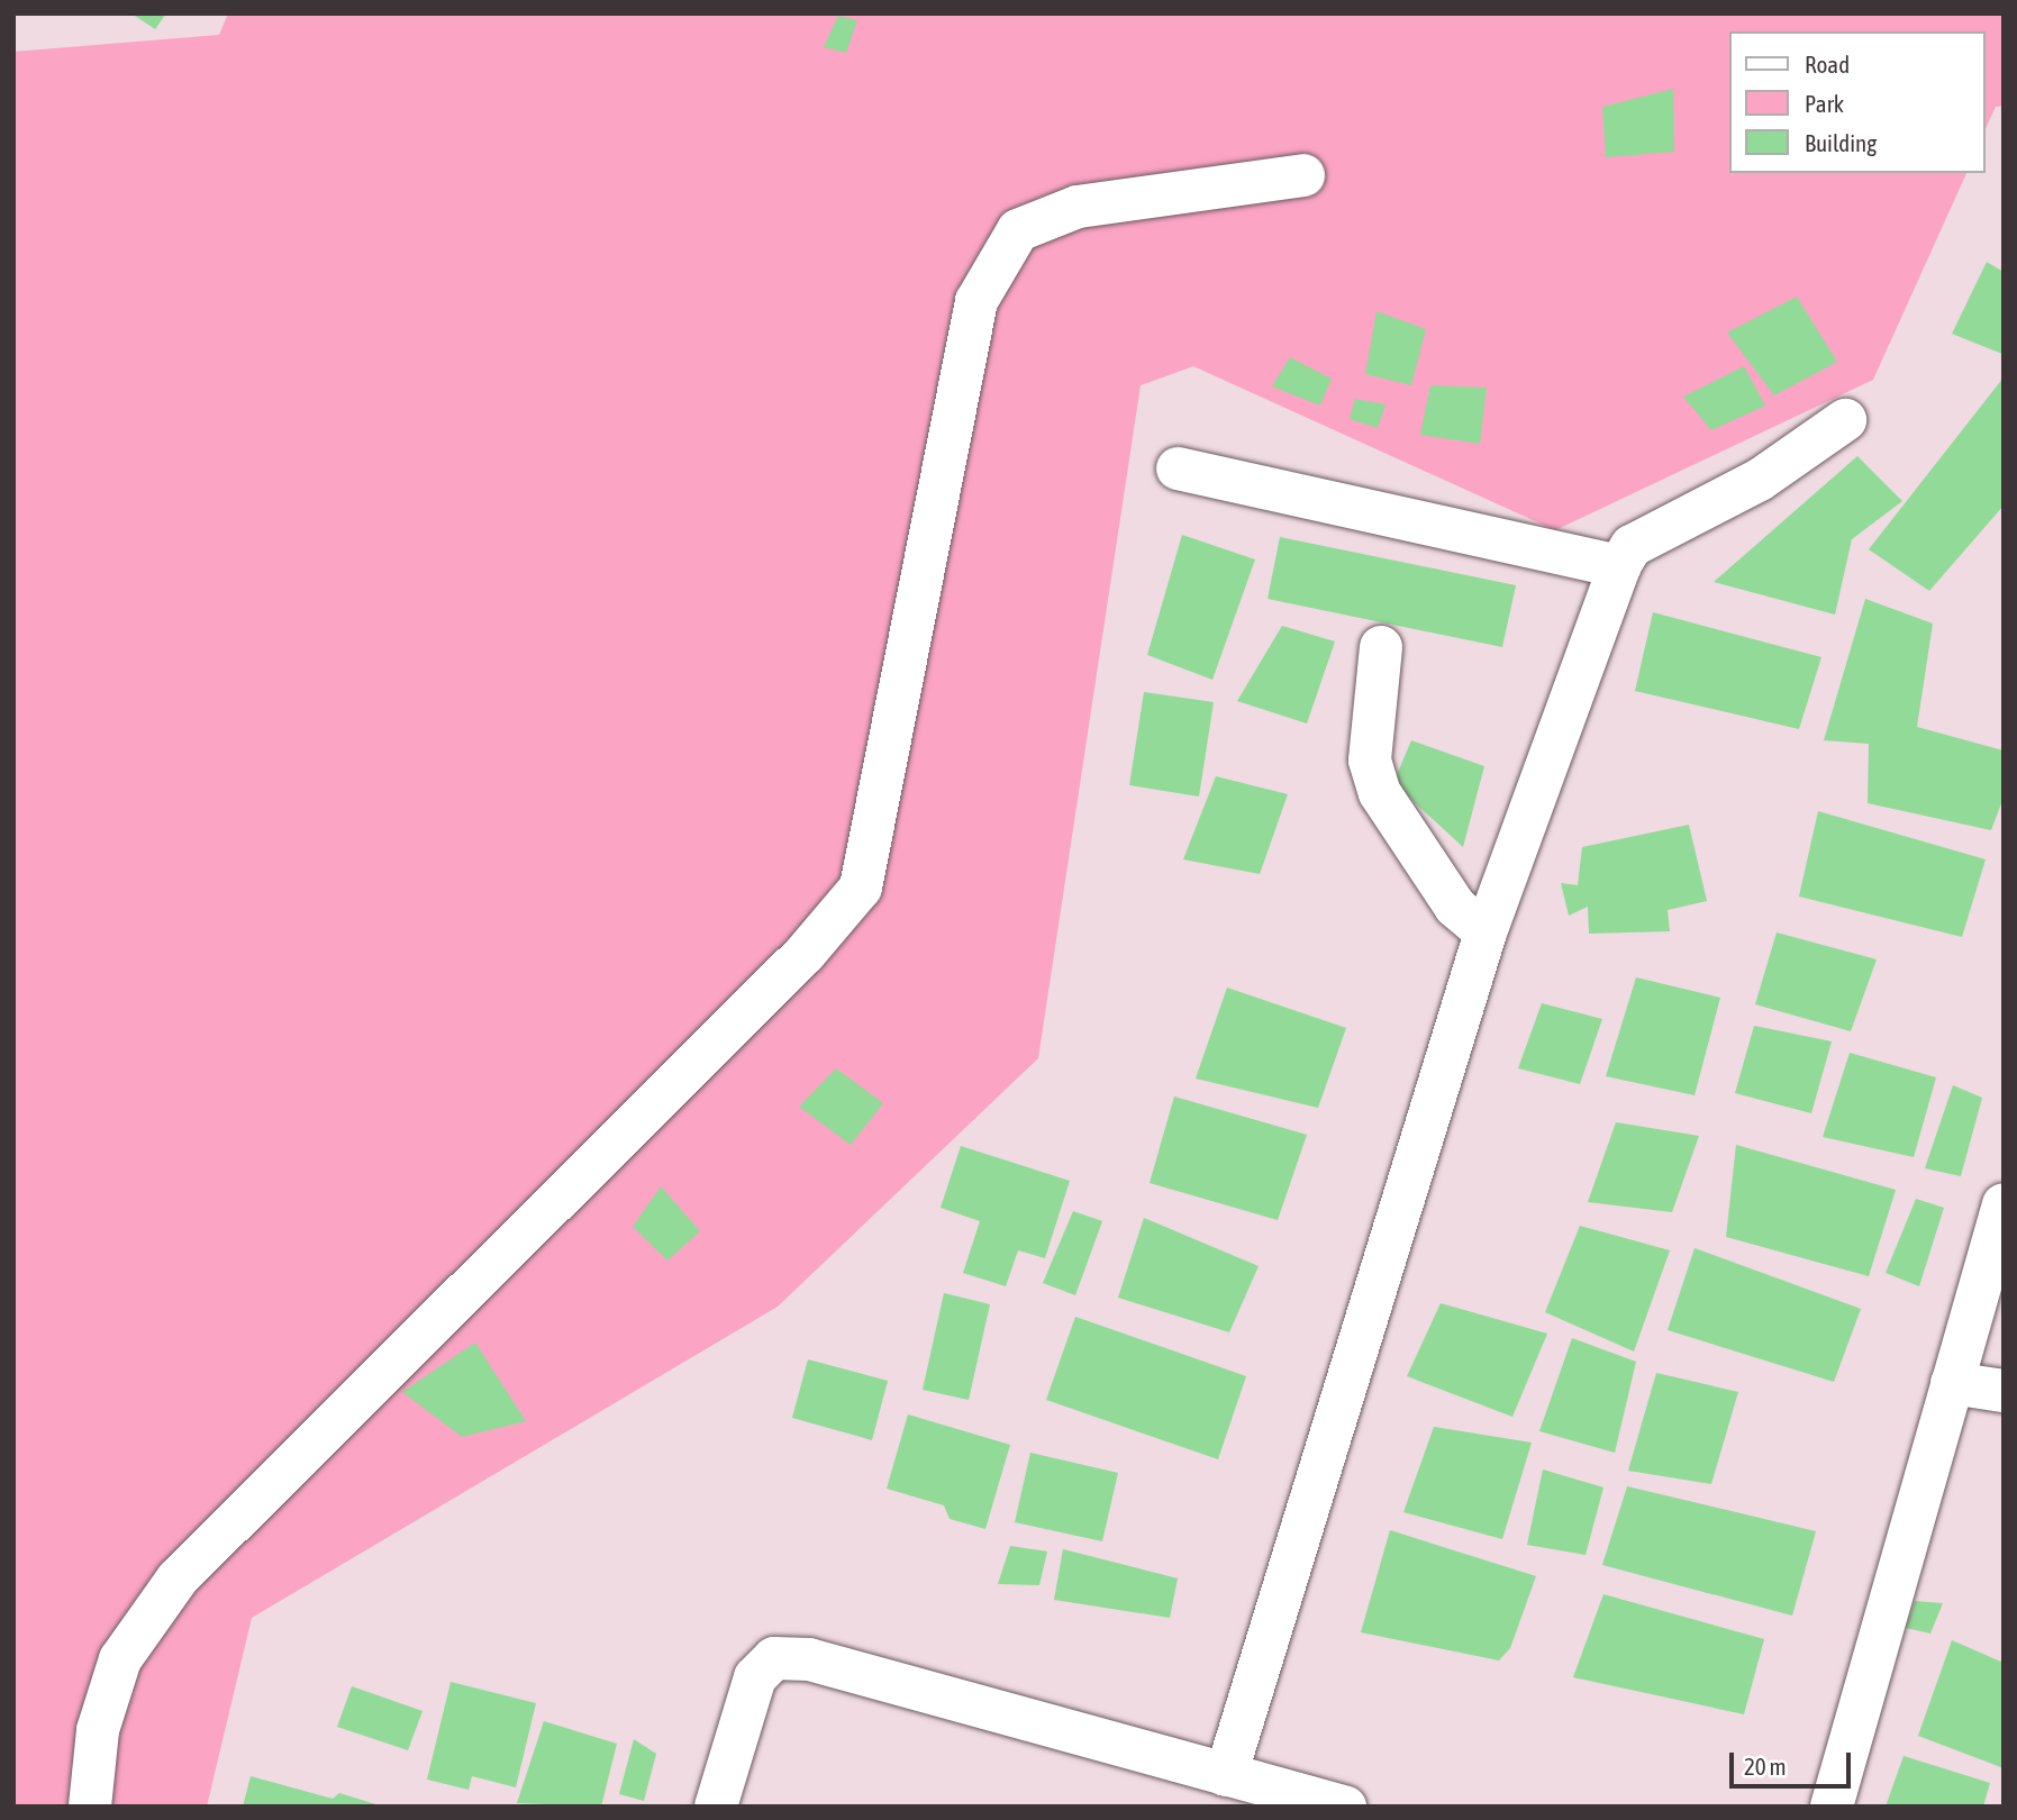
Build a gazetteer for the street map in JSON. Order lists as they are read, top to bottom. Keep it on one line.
{"legend":["Road","Park","Building"],"scale_bar":"20 m"}
